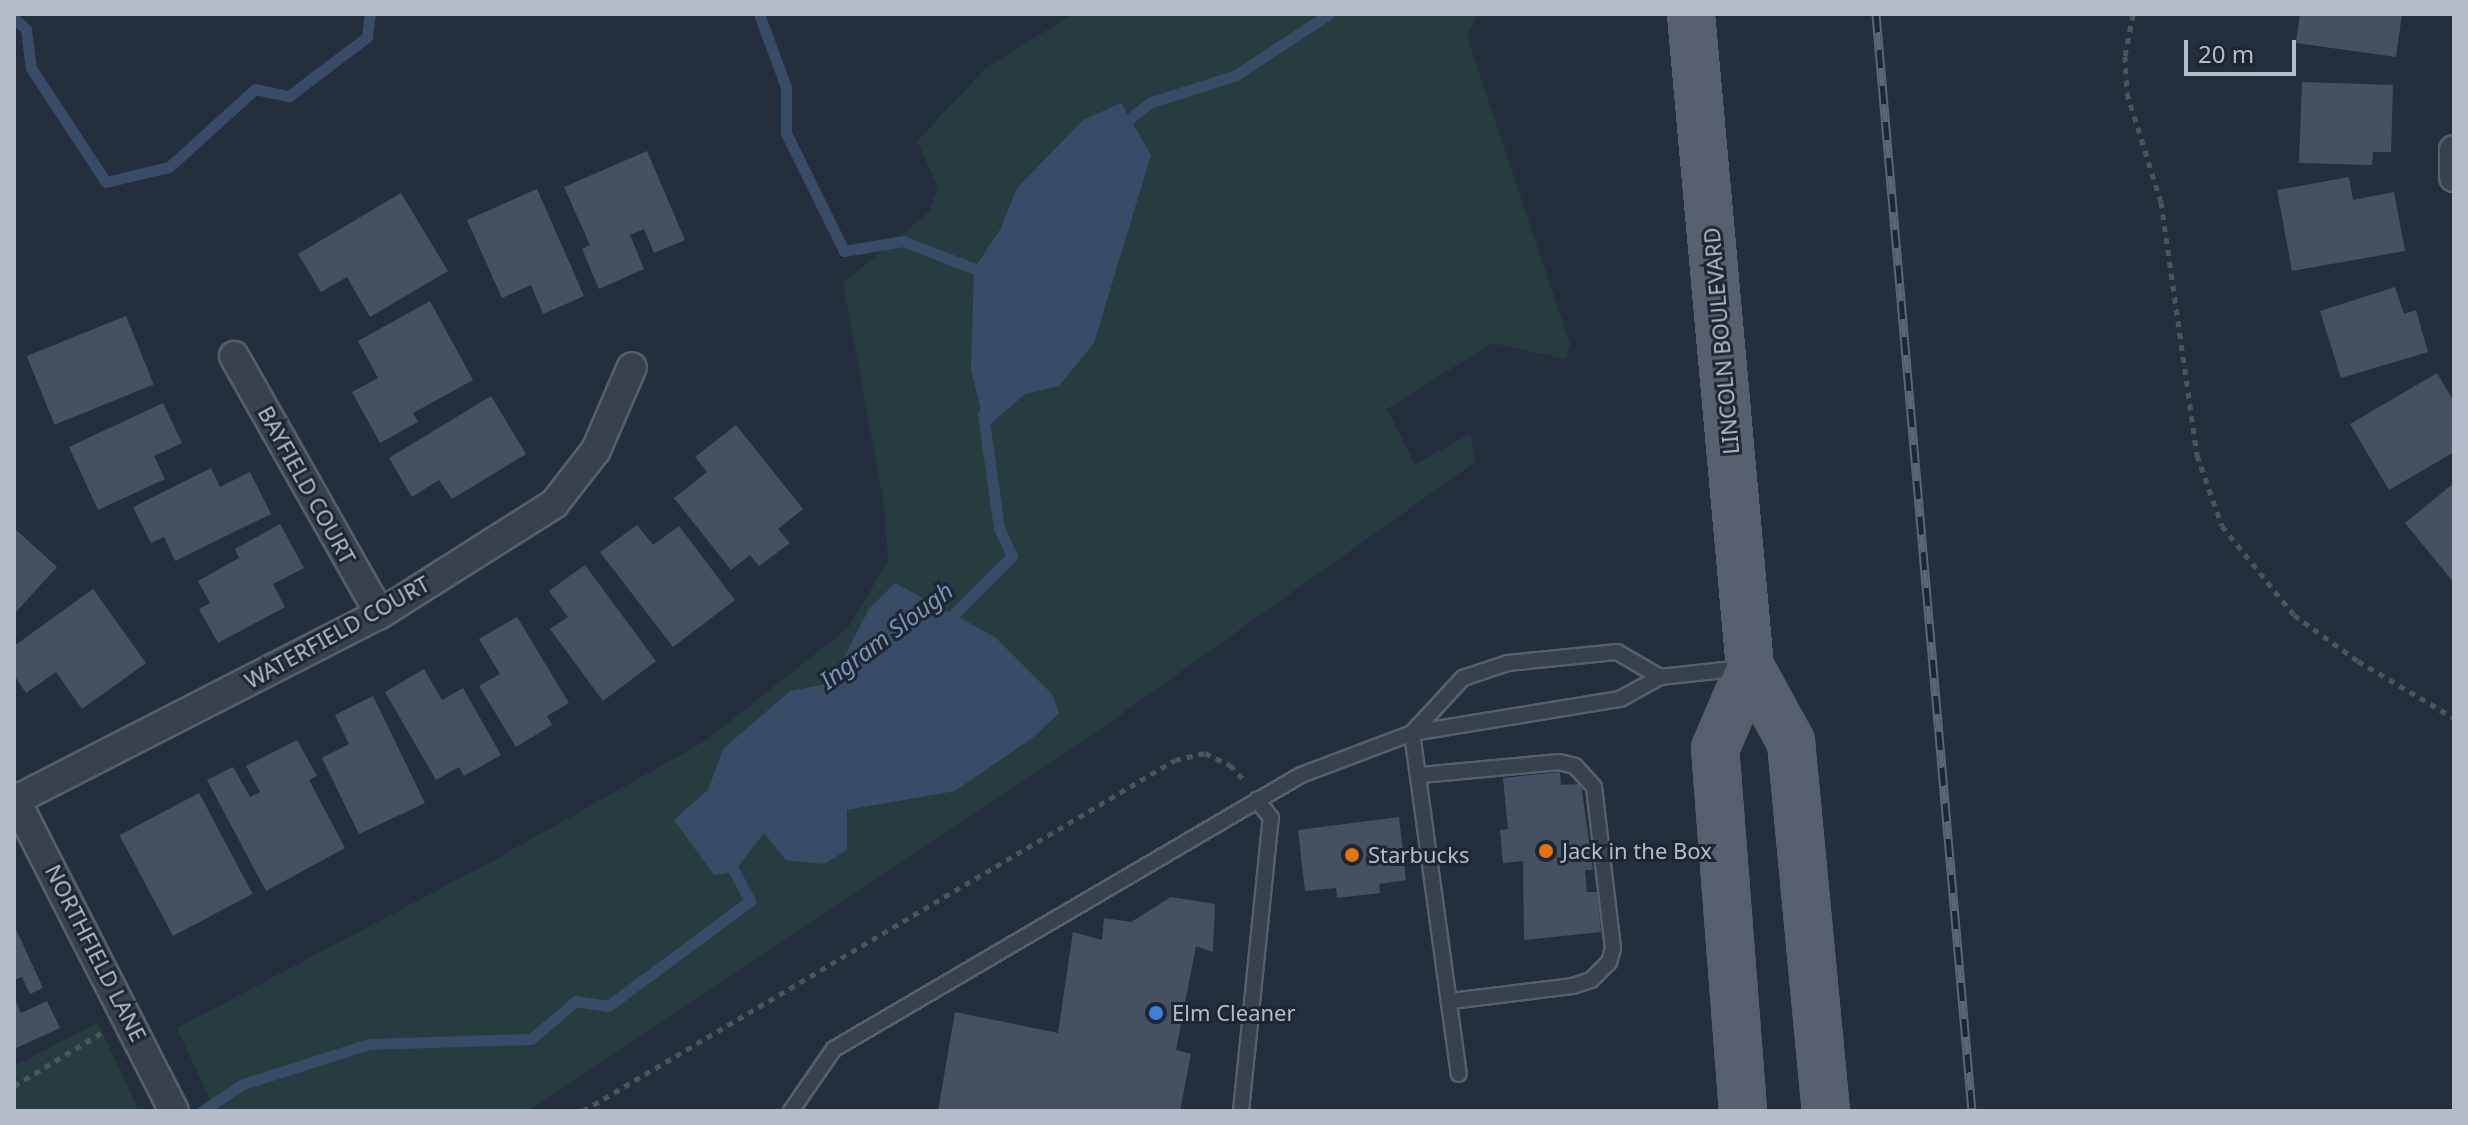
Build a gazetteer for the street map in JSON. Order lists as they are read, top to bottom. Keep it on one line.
{"streets":{"main road":["LINCOLN BOULEVARD"],"street":["BAYFIELD COURT","WATERFIELD COURT","NORTHFIELD LANE"]},"crossings":[["BAYFIELD COURT","WATERFIELD COURT"],["WATERFIELD COURT","NORTHFIELD LANE"]],"water":["Ingram Slough"],"places":["Jack in the Box","Starbucks","Elm Cleaner"],"scale_bar":"20 m"}
